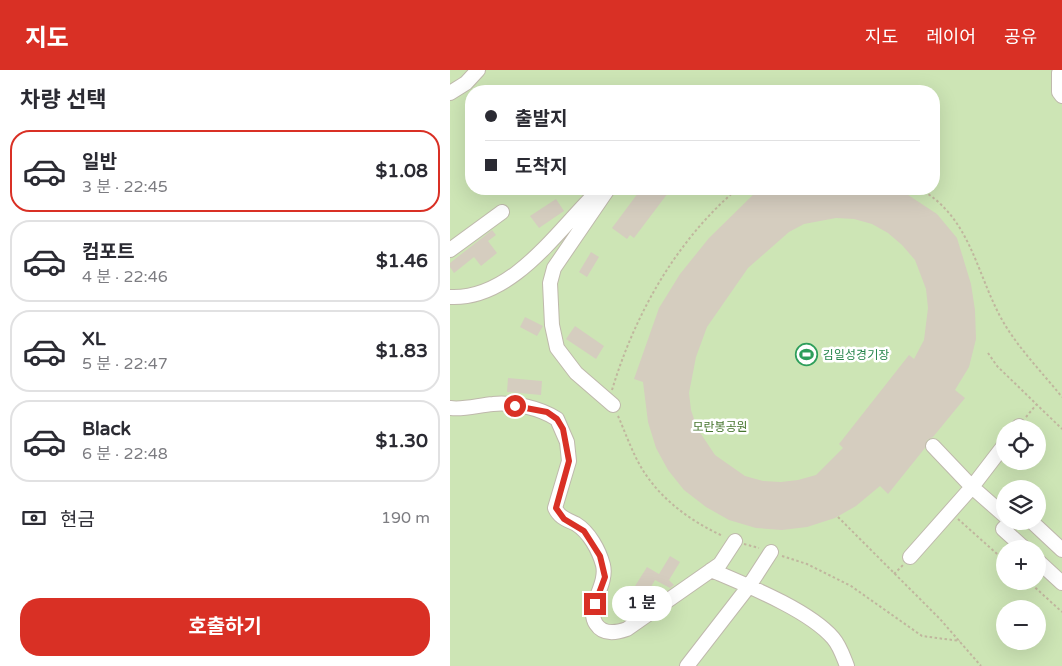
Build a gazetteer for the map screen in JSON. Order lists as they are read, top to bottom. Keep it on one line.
{"parks":["모란봉공원"],"places":{"sports":["김일성경기장"]},"page":{"header":"지도","nav":["지도","레이어","공유"],"heading":"차량 선택","banner":["출발지","도착지"],"list":[{"name":"일반","note":"3 분 · 22:45","value":"$1.08"},{"name":"컴포트","note":"4 분 · 22:46","value":"$1.46"},{"name":"XL","note":"5 분 · 22:47","value":"$1.83"},{"name":"Black","note":"6 분 · 22:48","value":"$1.30"}],"map_buttons":["+","−"],"pay":["현금","190 m"],"bubble":"1 분","buttons":"호출하기"}}
